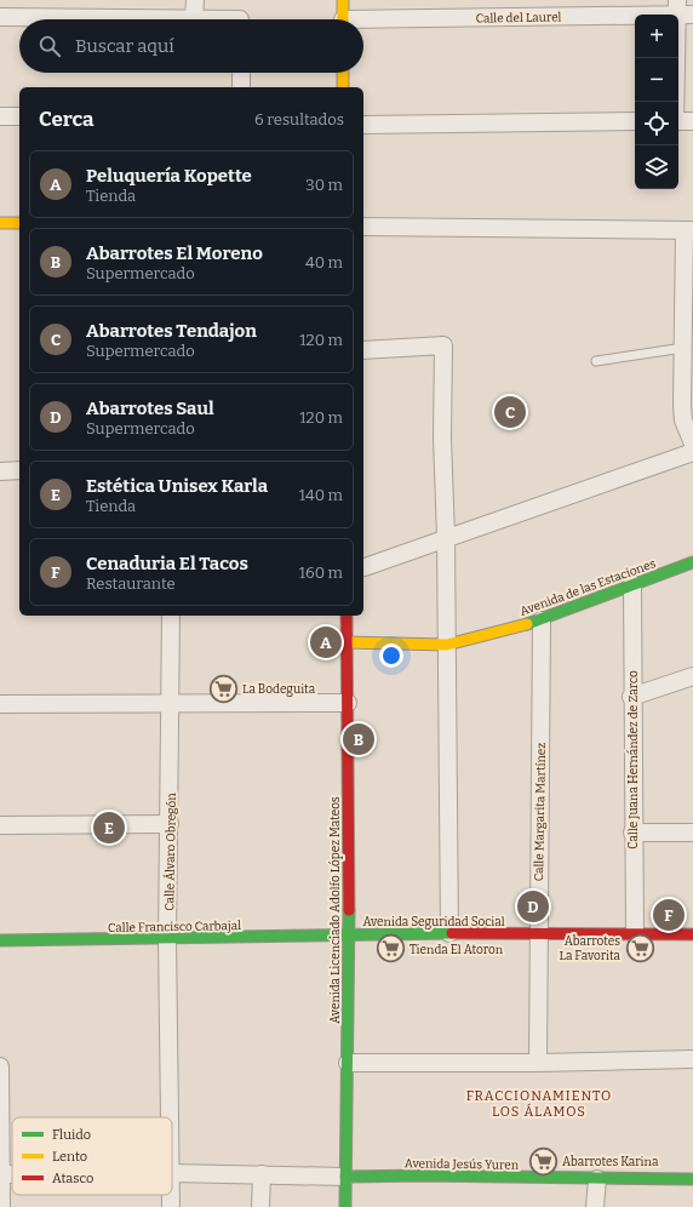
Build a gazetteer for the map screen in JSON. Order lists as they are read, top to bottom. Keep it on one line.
{"streets":{"street":["Calle del Laurel","Avenida de las Estaciones","Calle Juana Hernández de Zarco","Calle Margarita Martínez","Calle Álvaro Obregón","Avenida Licenciado Adolfo López Mateos","Avenida Seguridad Social","Calle Francisco Carbajal","Avenida Jesús Yuren"]},"crossings":[["Avenida de las Estaciones","Calle Juana Hernández de Zarco"],["Avenida de las Estaciones","Calle Margarita Martínez"],["Avenida de las Estaciones","Avenida Licenciado Adolfo López Mateos"],["Calle Juana Hernández de Zarco","Avenida Seguridad Social"],["Calle Margarita Martínez","Avenida Seguridad Social"],["Calle Álvaro Obregón","Calle Francisco Carbajal"],["Avenida Licenciado Adolfo López Mateos","Avenida Seguridad Social"],["Avenida Licenciado Adolfo López Mateos","Calle Francisco Carbajal"],["Avenida Licenciado Adolfo López Mateos","Avenida Jesús Yuren"],["Avenida Seguridad Social","Calle Francisco Carbajal"]],"districts":["FRACCIONAMIENTO LOS ÁLAMOS"],"places":{"supermarket":["La Bodeguita","Abarrotes La Favorita","Tienda El Atoron","Abarrotes Karina"]},"legend":["Fluido","Lento","Atasco"],"page":{"map_buttons":["+","−"],"search":"Buscar aquí","heading":["Cerca","6 resultados"],"list":[{"mark":"A","name":"Peluquería Kopette","note":"Tienda","value":"30 m"},{"mark":"B","name":"Abarrotes El Moreno","note":"Supermercado","value":"40 m"},{"mark":"C","name":"Abarrotes Tendajon","note":"Supermercado","value":"120 m"},{"mark":"D","name":"Abarrotes Saul","note":"Supermercado","value":"120 m"},{"mark":"E","name":"Estética Unisex Karla","note":"Tienda","value":"140 m"},{"mark":"F","name":"Cenaduria El Tacos","note":"Restaurante","value":"160 m"}],"pins":["C","A","B","E","D","F"]}}
